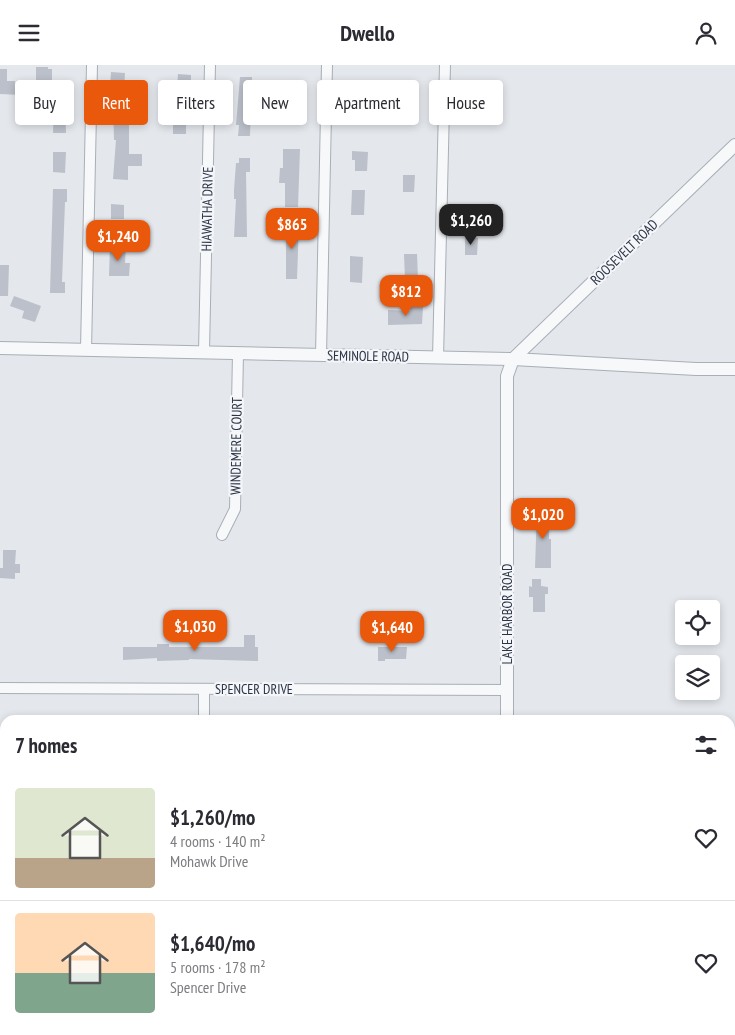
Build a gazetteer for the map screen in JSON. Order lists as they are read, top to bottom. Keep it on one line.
{"streets":{"street":["HIAWATHA DRIVE","ROOSEVELT ROAD","SEMINOLE ROAD","WINDEMERE COURT","LAKE HARBOR ROAD","SPENCER DRIVE"]},"crossings":[["HIAWATHA DRIVE","SEMINOLE ROAD"],["ROOSEVELT ROAD","SEMINOLE ROAD"],["ROOSEVELT ROAD","LAKE HARBOR ROAD"],["SEMINOLE ROAD","WINDEMERE COURT"],["SEMINOLE ROAD","LAKE HARBOR ROAD"],["LAKE HARBOR ROAD","SPENCER DRIVE"]],"page":{"header":"Dwello","chip":["Buy","Rent","Filters","New","Apartment","House"],"price":["$1,260","$865","$1,240","$812","$1,020","$1,030","$1,640"],"heading":"7 homes","list":[{"name":"$1,260/mo","note":"4 rooms · 140 m² · Mohawk Drive"},{"name":"$1,640/mo","note":"5 rooms · 178 m² · Spencer Drive"}]}}
